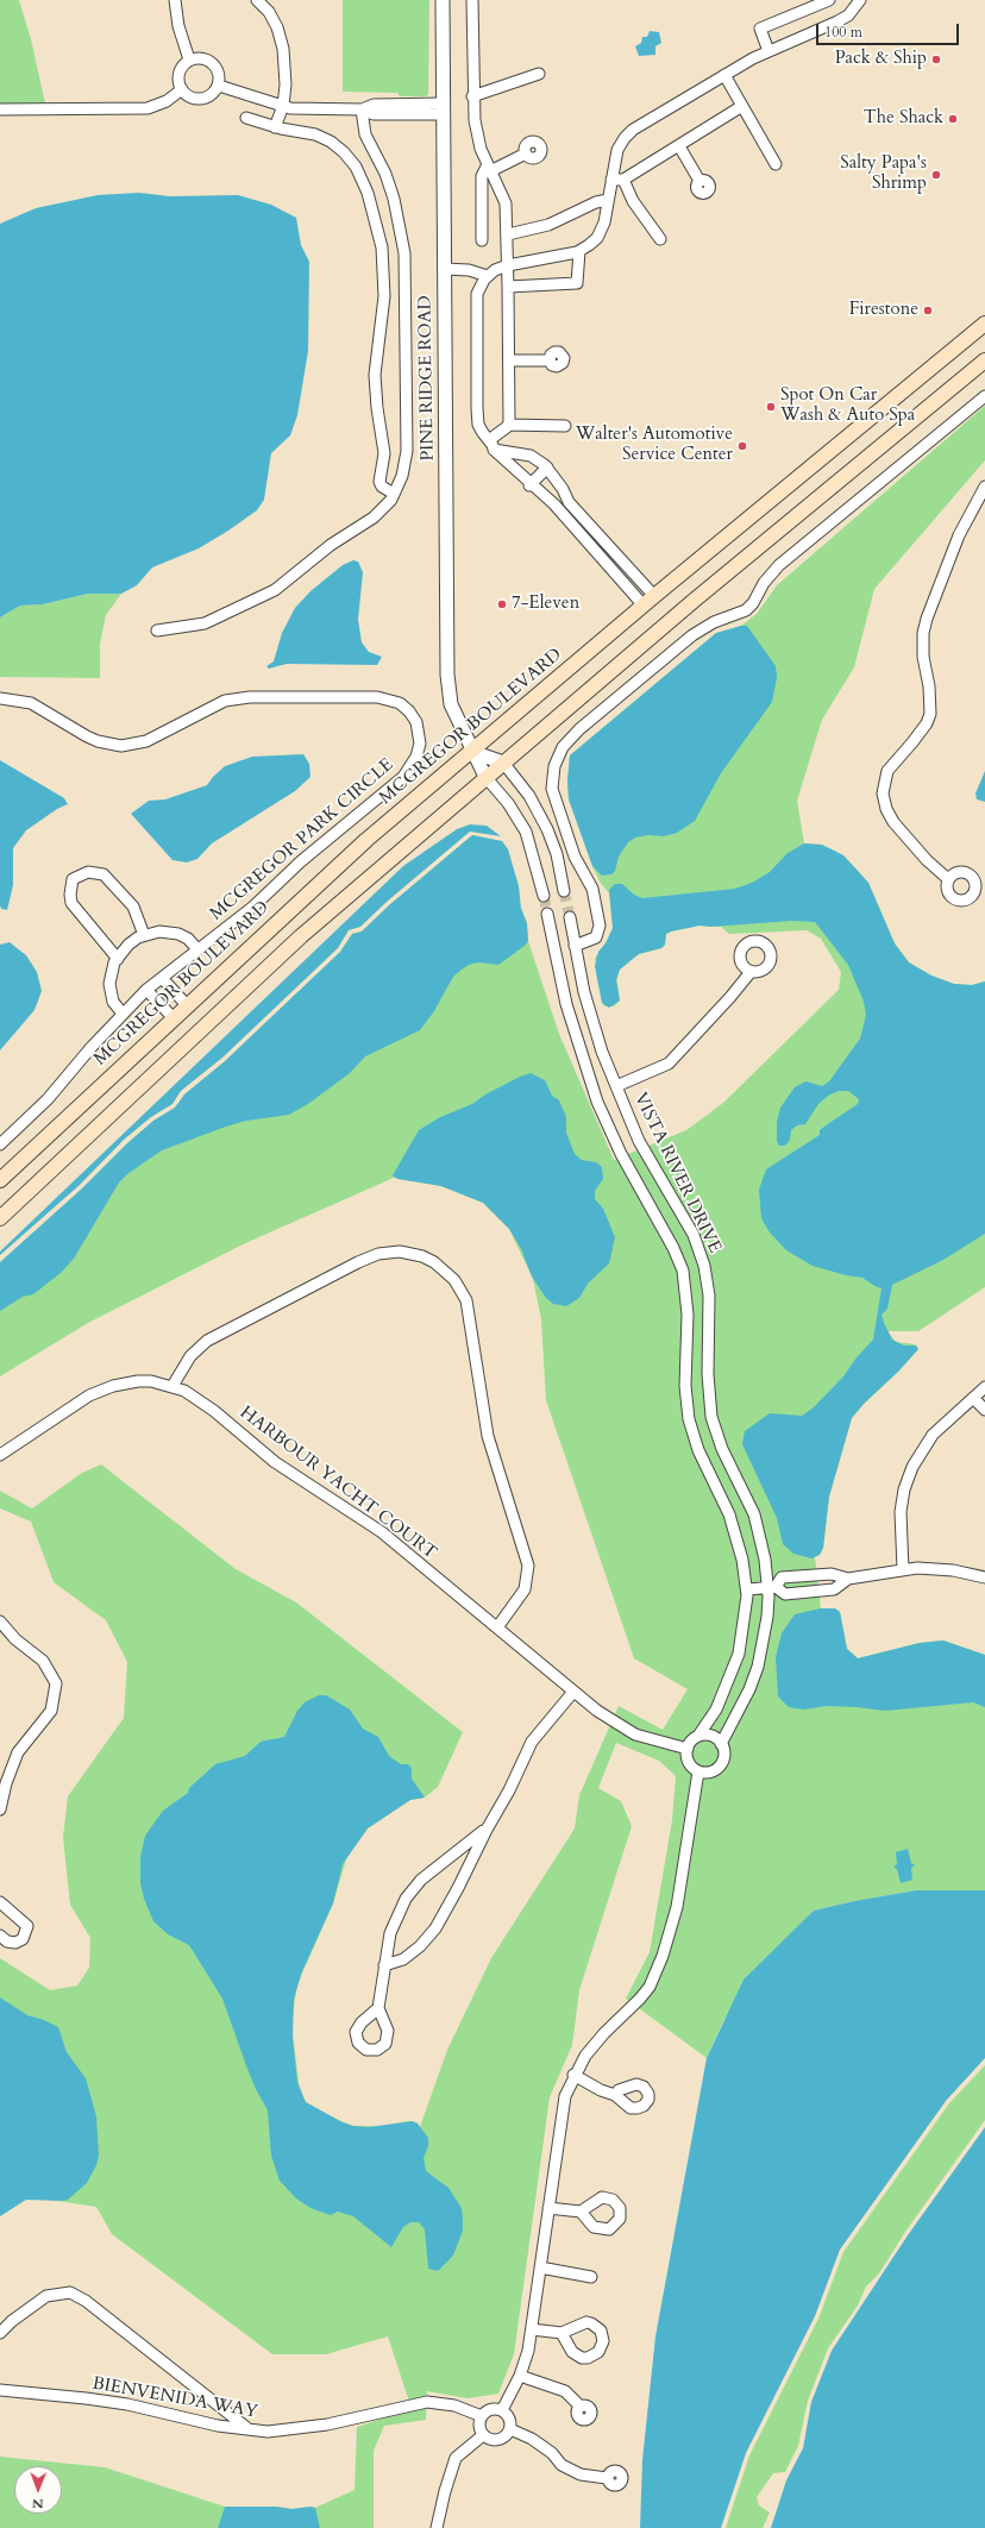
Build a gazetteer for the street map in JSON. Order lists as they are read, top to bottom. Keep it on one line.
{"streets":{"main road":["MCGREGOR BOULEVARD"],"street":["PINE RIDGE ROAD","MCGREGOR PARK CIRCLE","VISTA RIVER DRIVE","HARBOUR YACHT COURT","BIENVENIDA WAY"]},"crossings":[["PINE RIDGE ROAD","MCGREGOR BOULEVARD"],["VISTA RIVER DRIVE","HARBOUR YACHT COURT"]],"places":["Pack & Ship","The Shack","Salty Papa's Shrimp","Firestone","Spot On Car Wash & Auto Spa","Walter's Automotive Service Center","7-Eleven"],"scale_bar":"100 m","north":"bottom"}
